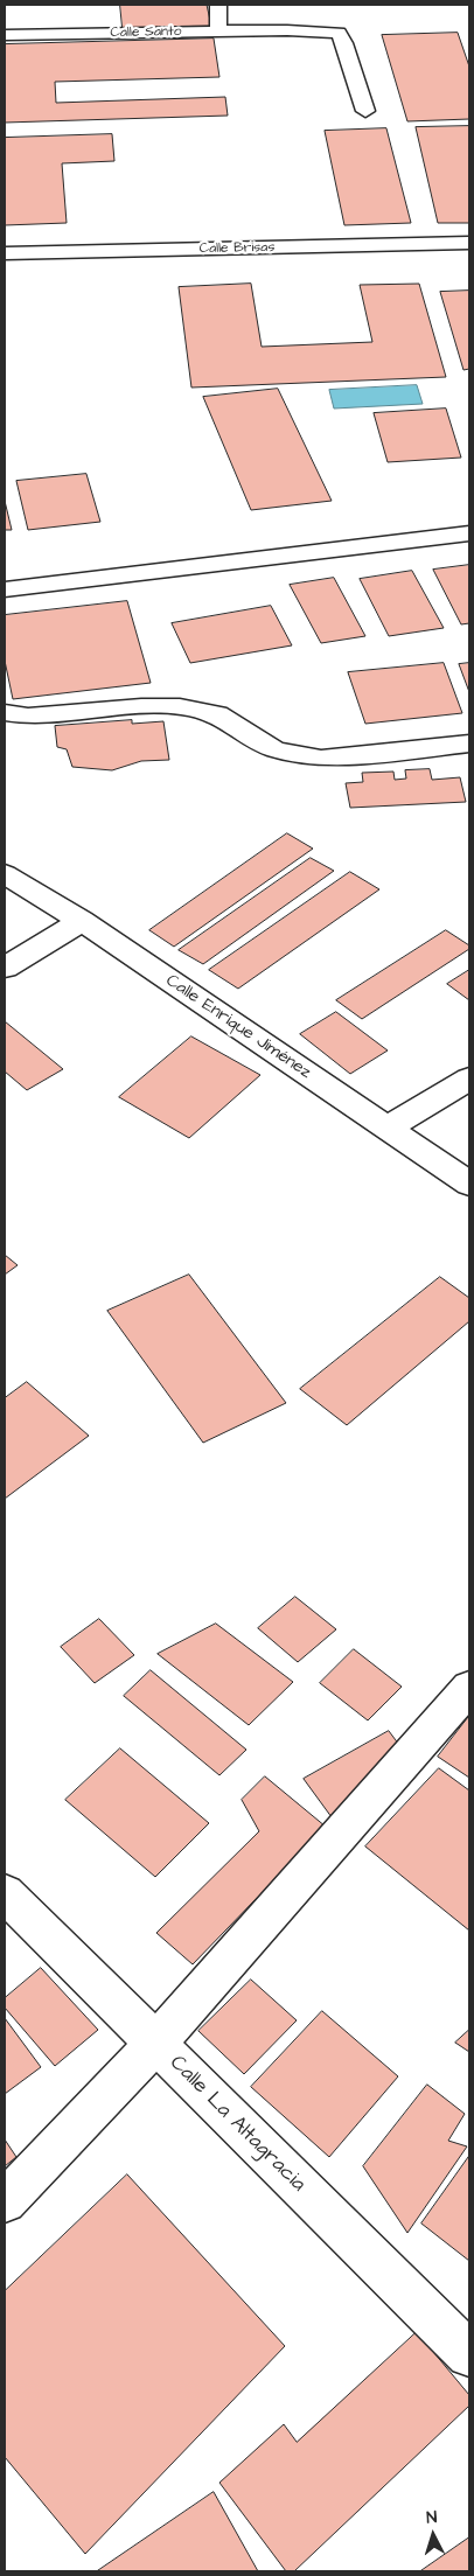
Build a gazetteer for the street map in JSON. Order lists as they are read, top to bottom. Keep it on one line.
{"streets":{"street":["Calle Santo","Calle Brisas","Calle Enrique Jiménez","Calle La Altagracia"]},"north":"top"}
